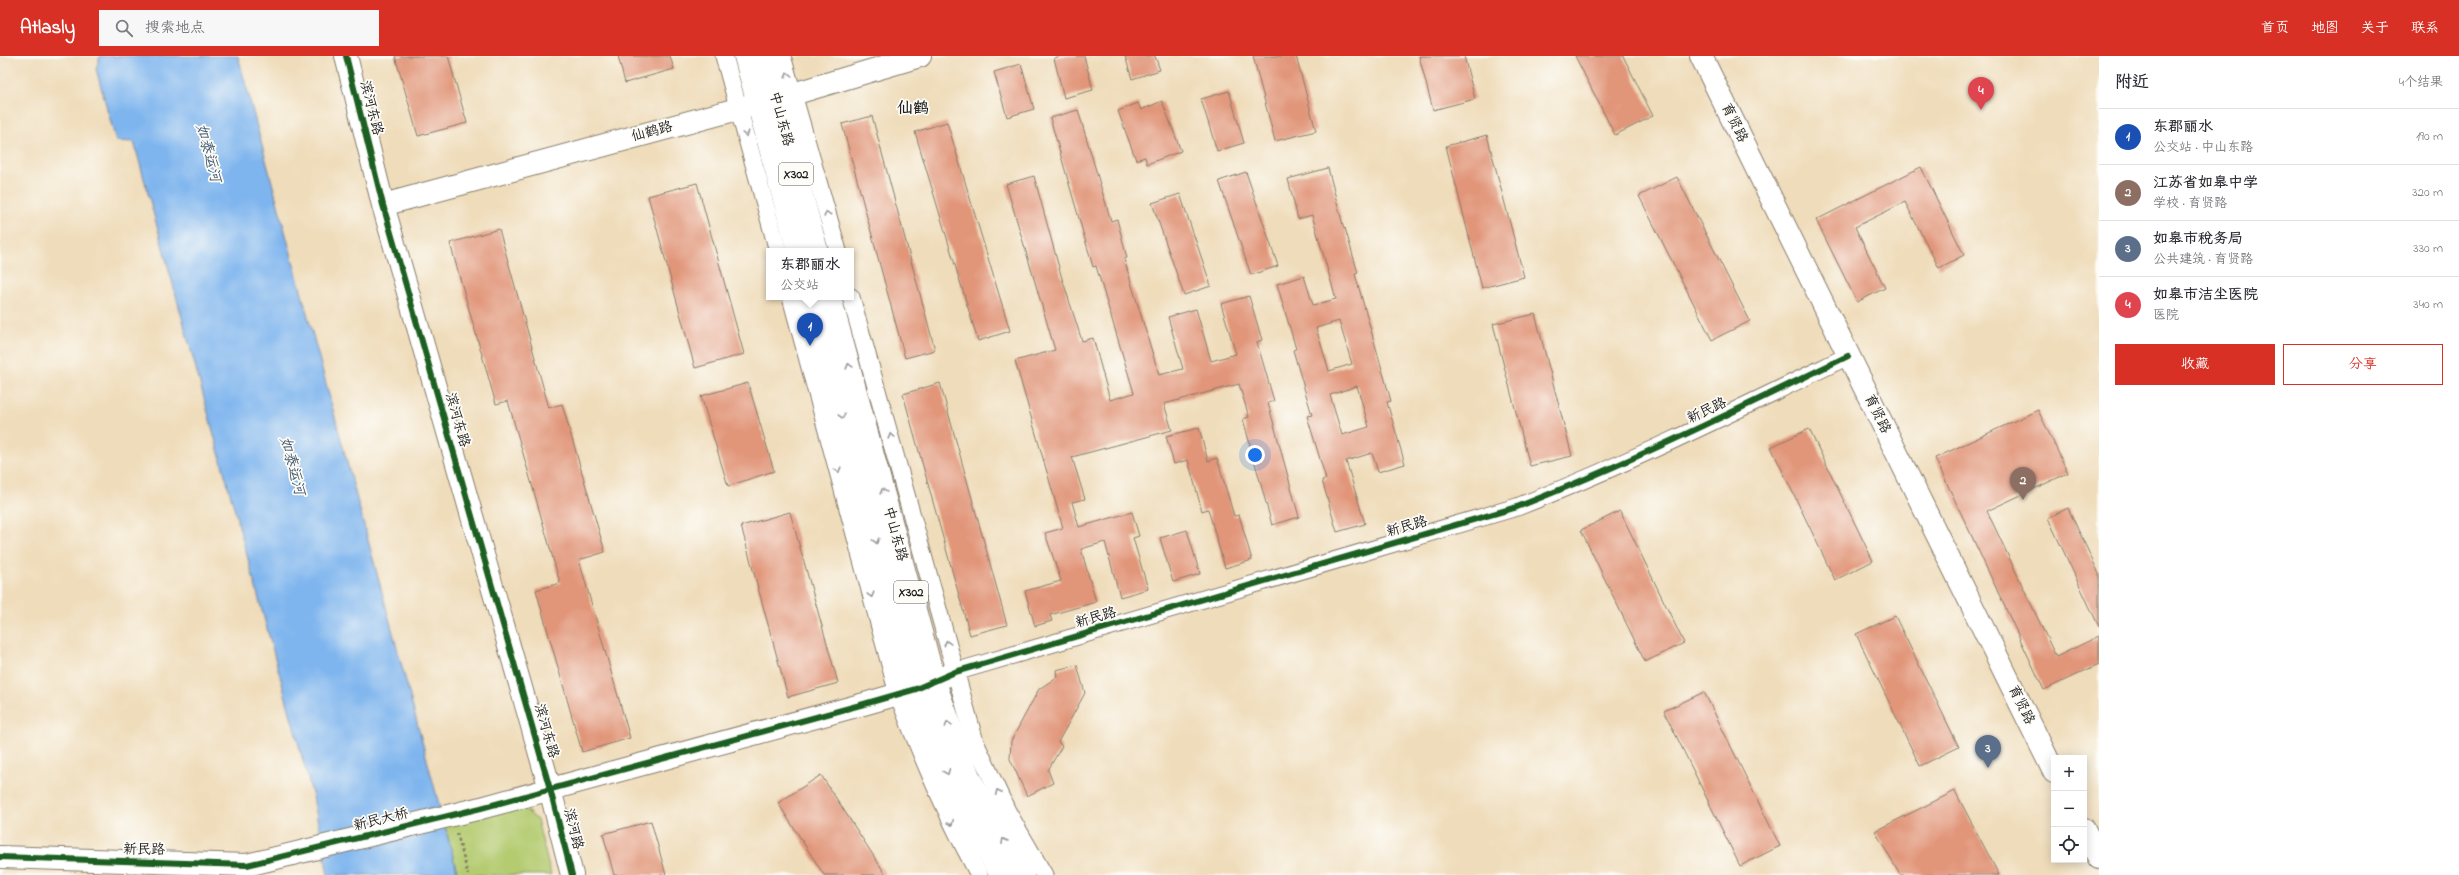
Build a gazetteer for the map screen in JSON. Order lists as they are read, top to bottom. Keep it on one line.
{"streets":{"street":["滨河东路","中山东路","育贤路","仙鹤路","X302","新民路","新民大桥","滨河路"]},"crossings":[["滨河东路","仙鹤路"],["滨河东路","新民大桥"],["滨河东路","滨河路"],["中山东路","仙鹤路"],["中山东路","新民大桥"],["育贤路","新民路"],["新民路","新民大桥"],["新民大桥","滨河路"]],"districts":["仙鹤"],"water":["如泰运河"],"page":{"header":"Atlasly","search":"搜索地点","nav":["首页","地图","关于","联系"],"heading":["附近","4个结果"],"pins":["4","1","2","3"],"list":[{"mark":"1","name":"东郡丽水","note":"公交站 · 中山东路","value":"190 m"},{"mark":"2","name":"江苏省如皋中学","note":"学校 · 育贤路","value":"320 m"},{"mark":"3","name":"如皋市税务局","note":"公共建筑 · 育贤路","value":"330 m"},{"mark":"4","name":"如皋市洁尘医院","note":"医院","value":"340 m"}],"popup":["东郡丽水","公交站"],"buttons":["收藏","分享"],"map_buttons":["+","−"]}}
